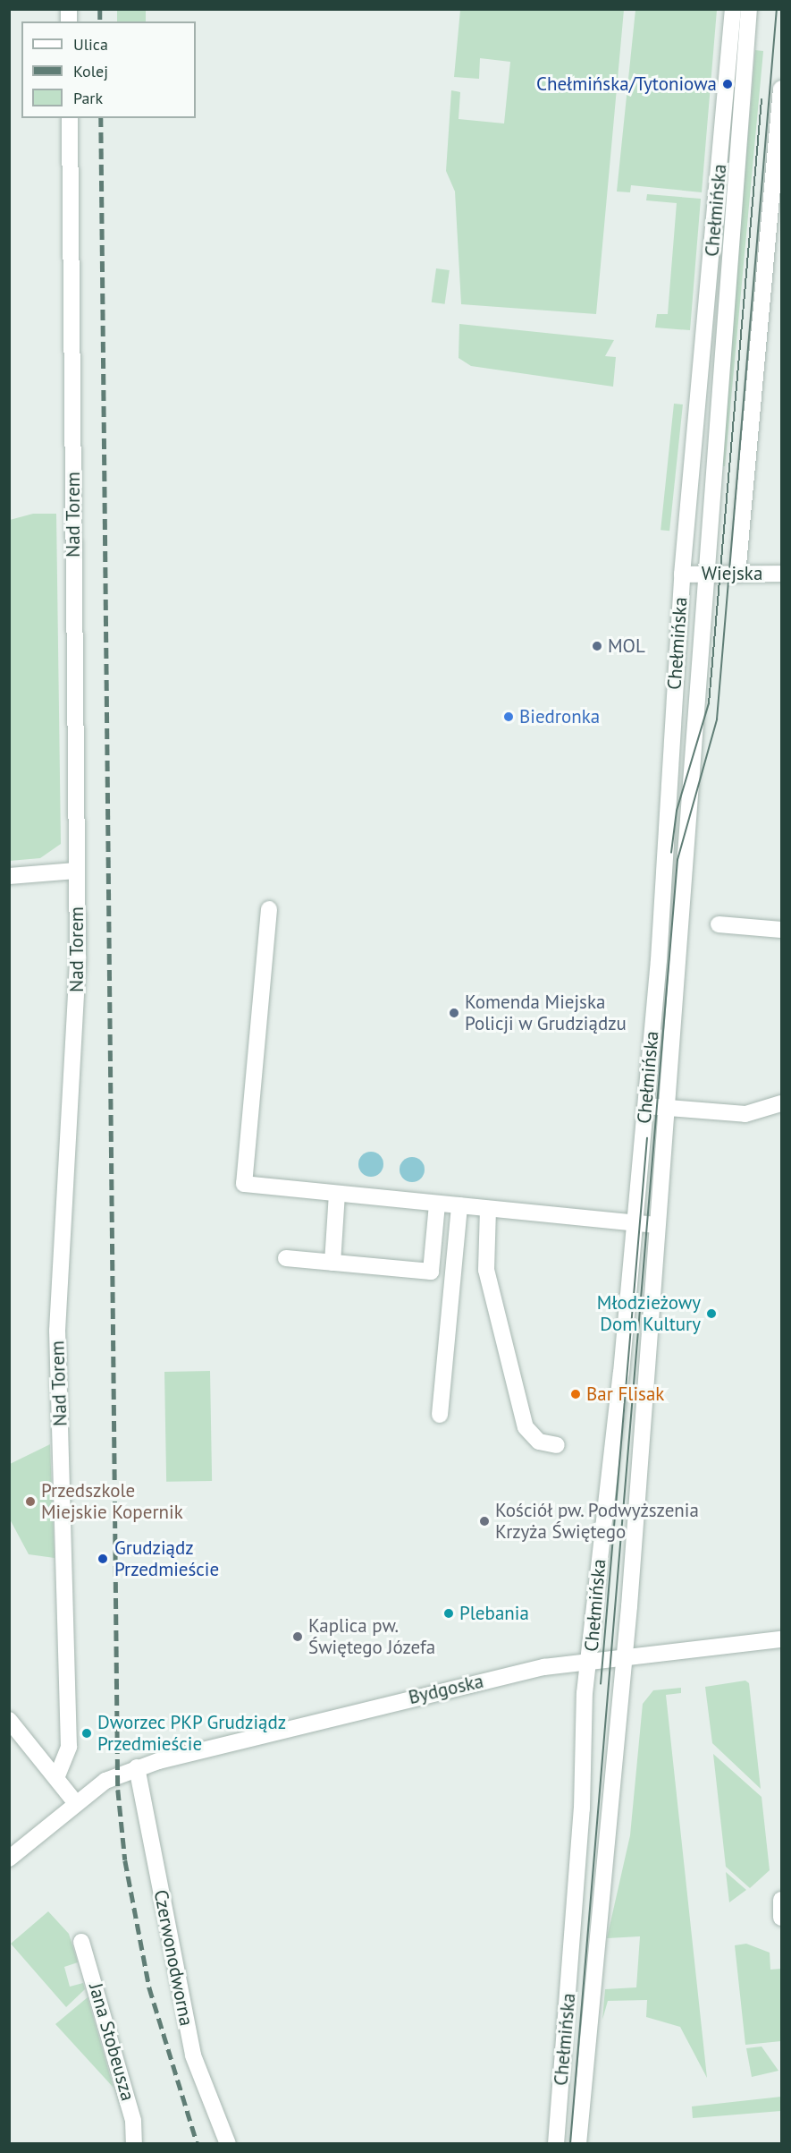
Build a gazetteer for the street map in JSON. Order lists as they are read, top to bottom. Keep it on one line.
{"streets":{"street":["Chełmińska","Nad Torem","Wiejska","Bydgoska","Czerwonodworna","Jana Stobeusza"]},"crossings":[["Chełmińska","Wiejska"],["Chełmińska","Bydgoska"],["Bydgoska","Czerwonodworna"]],"places":["Chełmińska/Tytoniowa","MOL","Biedronka","Komenda Miejska Policji w Grudziądzu","Młodzieżowy Dom Kultury","Bar Flisak","Przedszkole Miejskie Kopernik","Kościół pw. Podwyższenia Krzyża Świętego","Grudziądz Przedmieście","Plebania","Kaplica pw. Świętego Józefa","Dworzec PKP Grudziądz Przedmieście"],"legend":["Ulica","Kolej","Park"]}
